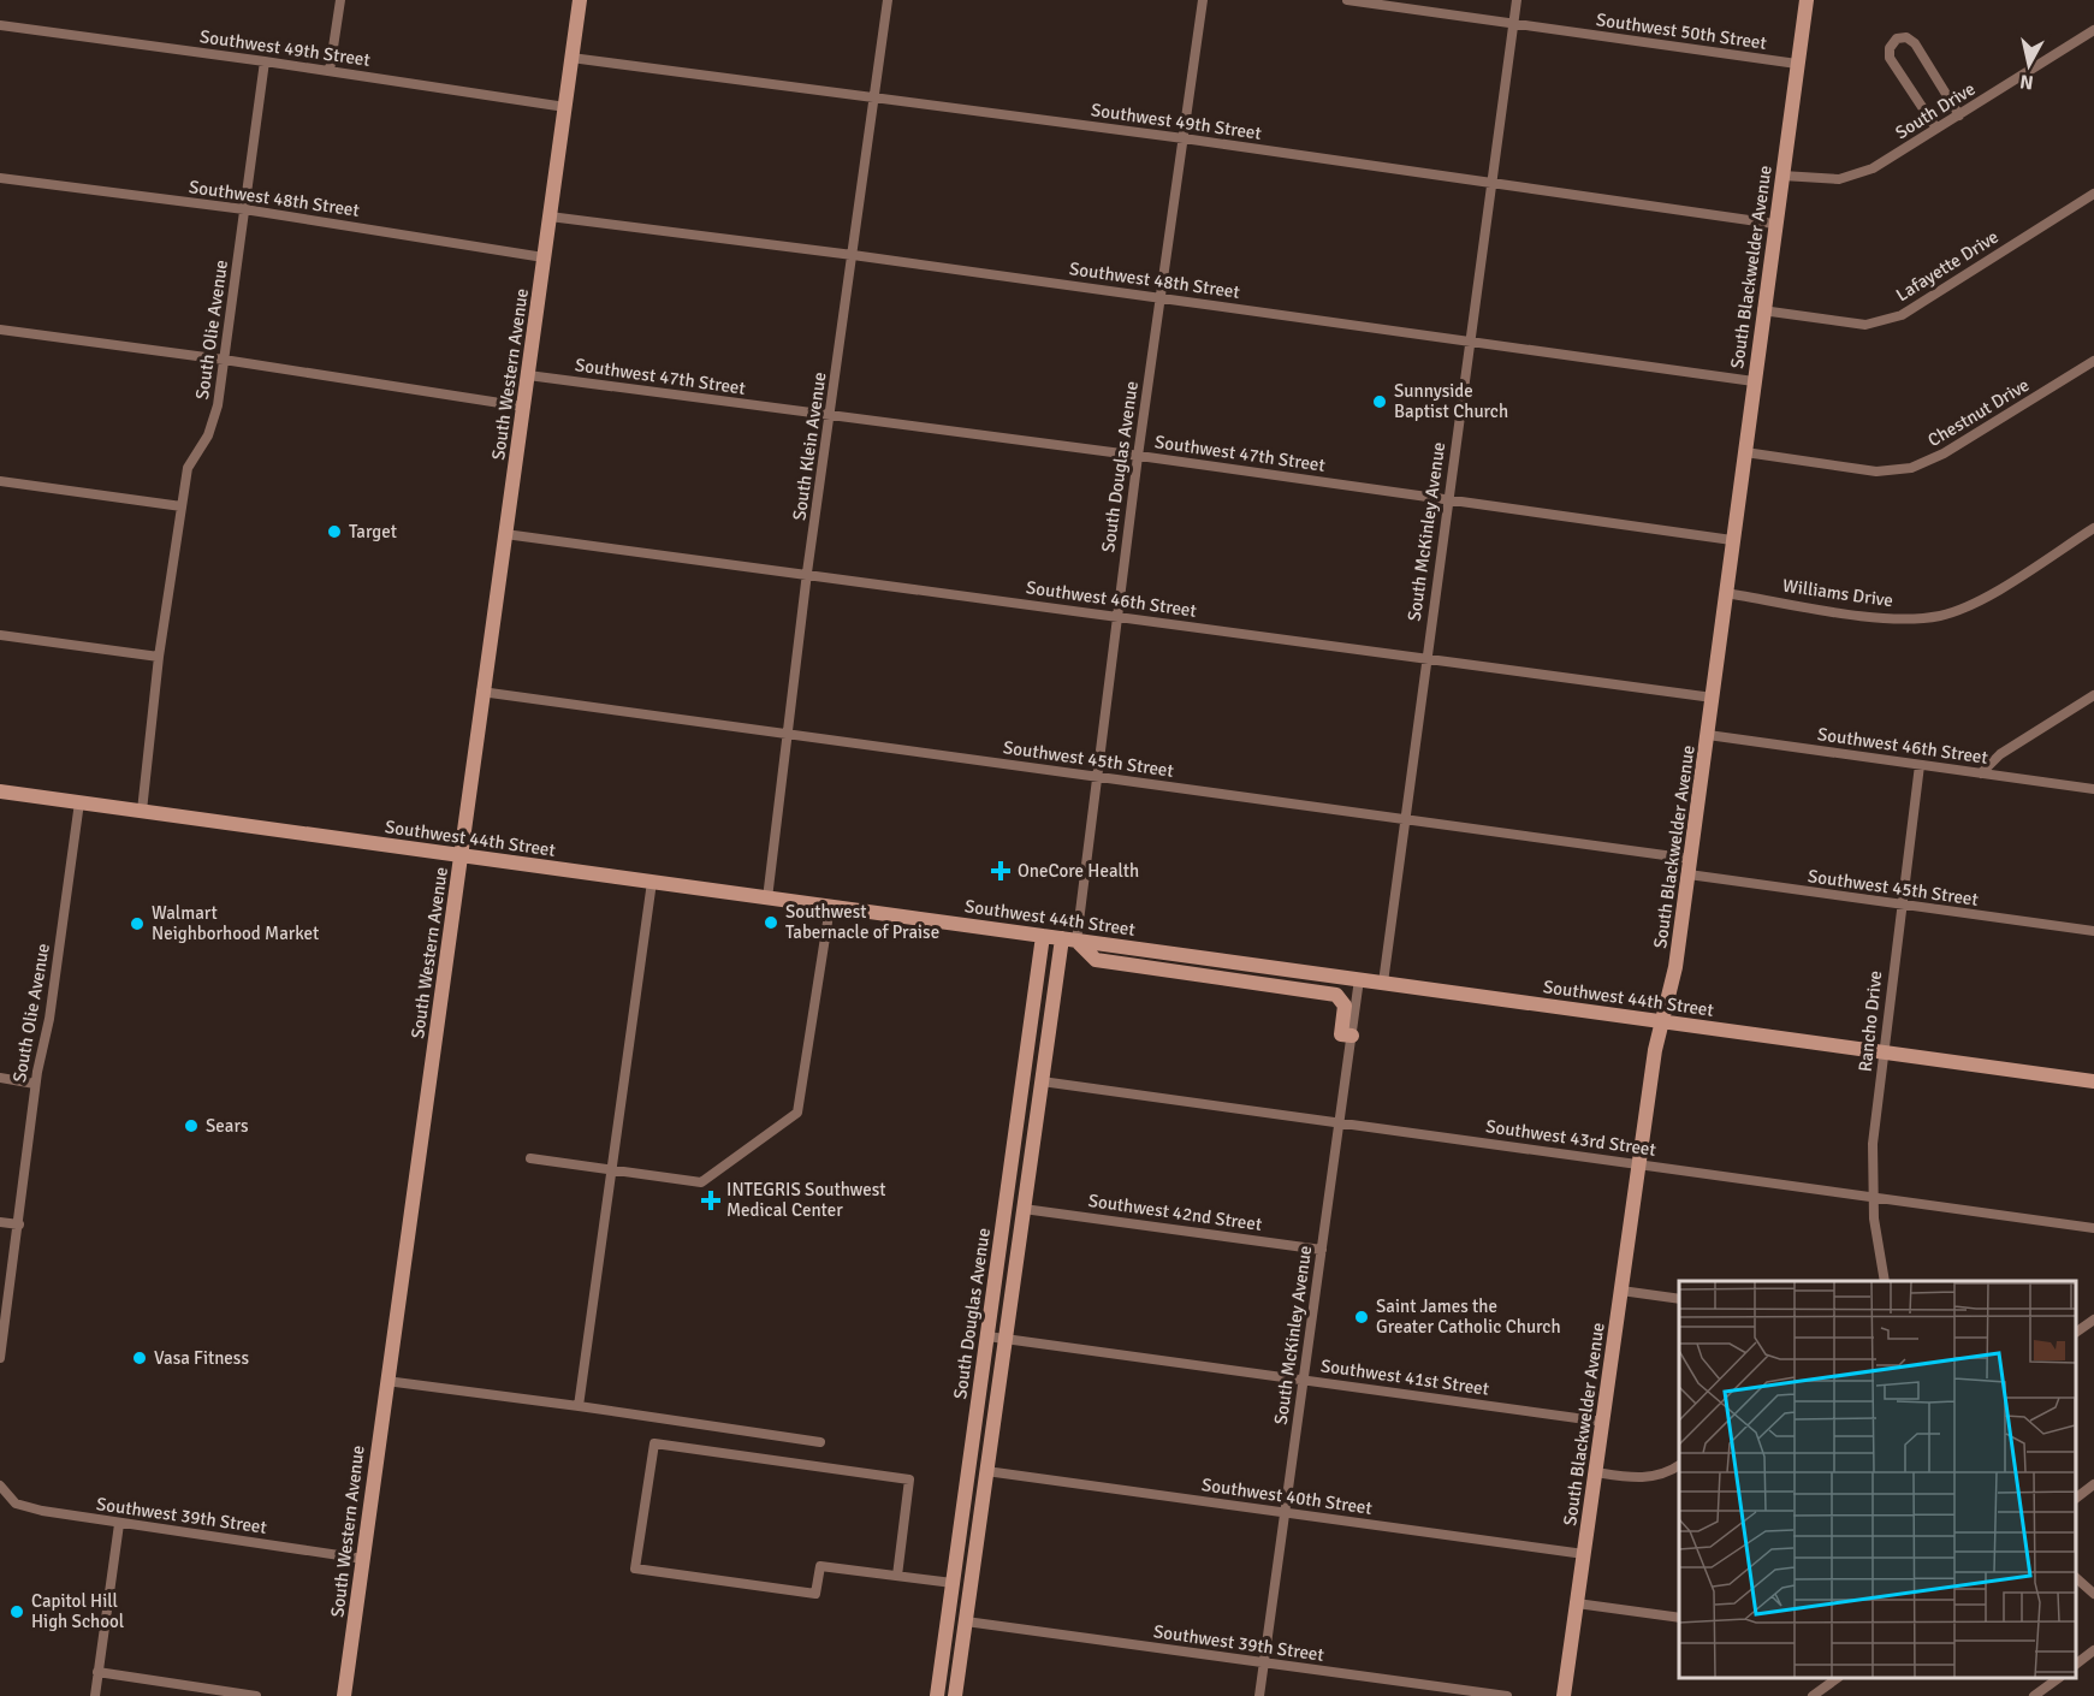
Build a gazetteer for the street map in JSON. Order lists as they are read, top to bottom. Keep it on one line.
{"streets":{"main road":["South Blackwelder Avenue","South Western Avenue","South Douglas Avenue","Southwest 44th Street"],"street":["Southwest 50th Street","Southwest 49th Street","South Drive","Southwest 48th Street","Lafayette Drive","South Olie Avenue","Southwest 47th Street","Chestnut Drive","South Klein Avenue","South McKinley Avenue","Williams Drive","Southwest 46th Street","Southwest 45th Street","Rancho Drive","Southwest 43rd Street","Southwest 42nd Street","Southwest 41st Street","Southwest 40th Street","Southwest 39th Street"]},"crossings":[["Southwest 50th Street","South Blackwelder Avenue"],["Southwest 50th Street","South McKinley Avenue"],["Southwest 49th Street","South Blackwelder Avenue"],["Southwest 49th Street","South Olie Avenue"],["Southwest 49th Street","South Western Avenue"],["Southwest 49th Street","South Klein Avenue"],["Southwest 49th Street","South Douglas Avenue"],["Southwest 49th Street","South McKinley Avenue"],["South Drive","South Blackwelder Avenue"],["Southwest 48th Street","South Blackwelder Avenue"],["Southwest 48th Street","South Olie Avenue"],["Southwest 48th Street","South Western Avenue"],["Southwest 48th Street","South Klein Avenue"],["Southwest 48th Street","South Douglas Avenue"],["Southwest 48th Street","South McKinley Avenue"],["Lafayette Drive","South Blackwelder Avenue"],["South Blackwelder Avenue","Southwest 47th Street"],["South Blackwelder Avenue","Chestnut Drive"],["South Blackwelder Avenue","Williams Drive"],["South Blackwelder Avenue","Southwest 46th Street"],["South Blackwelder Avenue","Southwest 45th Street"],["South Blackwelder Avenue","Southwest 44th Street"],["South Blackwelder Avenue","Southwest 43rd Street"],["South Blackwelder Avenue","Southwest 41st Street"],["South Blackwelder Avenue","Southwest 40th Street"],["South Olie Avenue","Southwest 44th Street"],["South Western Avenue","Southwest 47th Street"],["South Western Avenue","Southwest 46th Street"],["South Western Avenue","Southwest 45th Street"],["South Western Avenue","Southwest 44th Street"],["South Western Avenue","Southwest 39th Street"],["Southwest 47th Street","South Klein Avenue"],["Southwest 47th Street","South Douglas Avenue"],["Southwest 47th Street","South McKinley Avenue"],["South Klein Avenue","Southwest 46th Street"],["South Klein Avenue","Southwest 45th Street"],["South Klein Avenue","Southwest 44th Street"],["South Douglas Avenue","Southwest 46th Street"],["South Douglas Avenue","Southwest 45th Street"],["South Douglas Avenue","Southwest 44th Street"],["South Douglas Avenue","Southwest 43rd Street"],["South Douglas Avenue","Southwest 42nd Street"],["South Douglas Avenue","Southwest 41st Street"],["South Douglas Avenue","Southwest 40th Street"],["South Douglas Avenue","Southwest 39th Street"],["South McKinley Avenue","Southwest 46th Street"],["South McKinley Avenue","Southwest 45th Street"],["South McKinley Avenue","Southwest 44th Street"],["South McKinley Avenue","Southwest 43rd Street"],["South McKinley Avenue","Southwest 42nd Street"],["South McKinley Avenue","Southwest 41st Street"],["South McKinley Avenue","Southwest 40th Street"],["South McKinley Avenue","Southwest 39th Street"],["Southwest 46th Street","Rancho Drive"],["Southwest 45th Street","Rancho Drive"],["Southwest 44th Street","Rancho Drive"],["Rancho Drive","Southwest 43rd Street"]],"places":{"other":["Sunnyside Baptist Church","Target","Southwest Tabernacle of Praise","Walmart Neighborhood Market","Sears","Saint James the Greater Catholic Church","Vasa Fitness","Capitol Hill High School"],"health":["OneCore Health","INTEGRIS Southwest Medical Center"]},"north":"bottom"}
